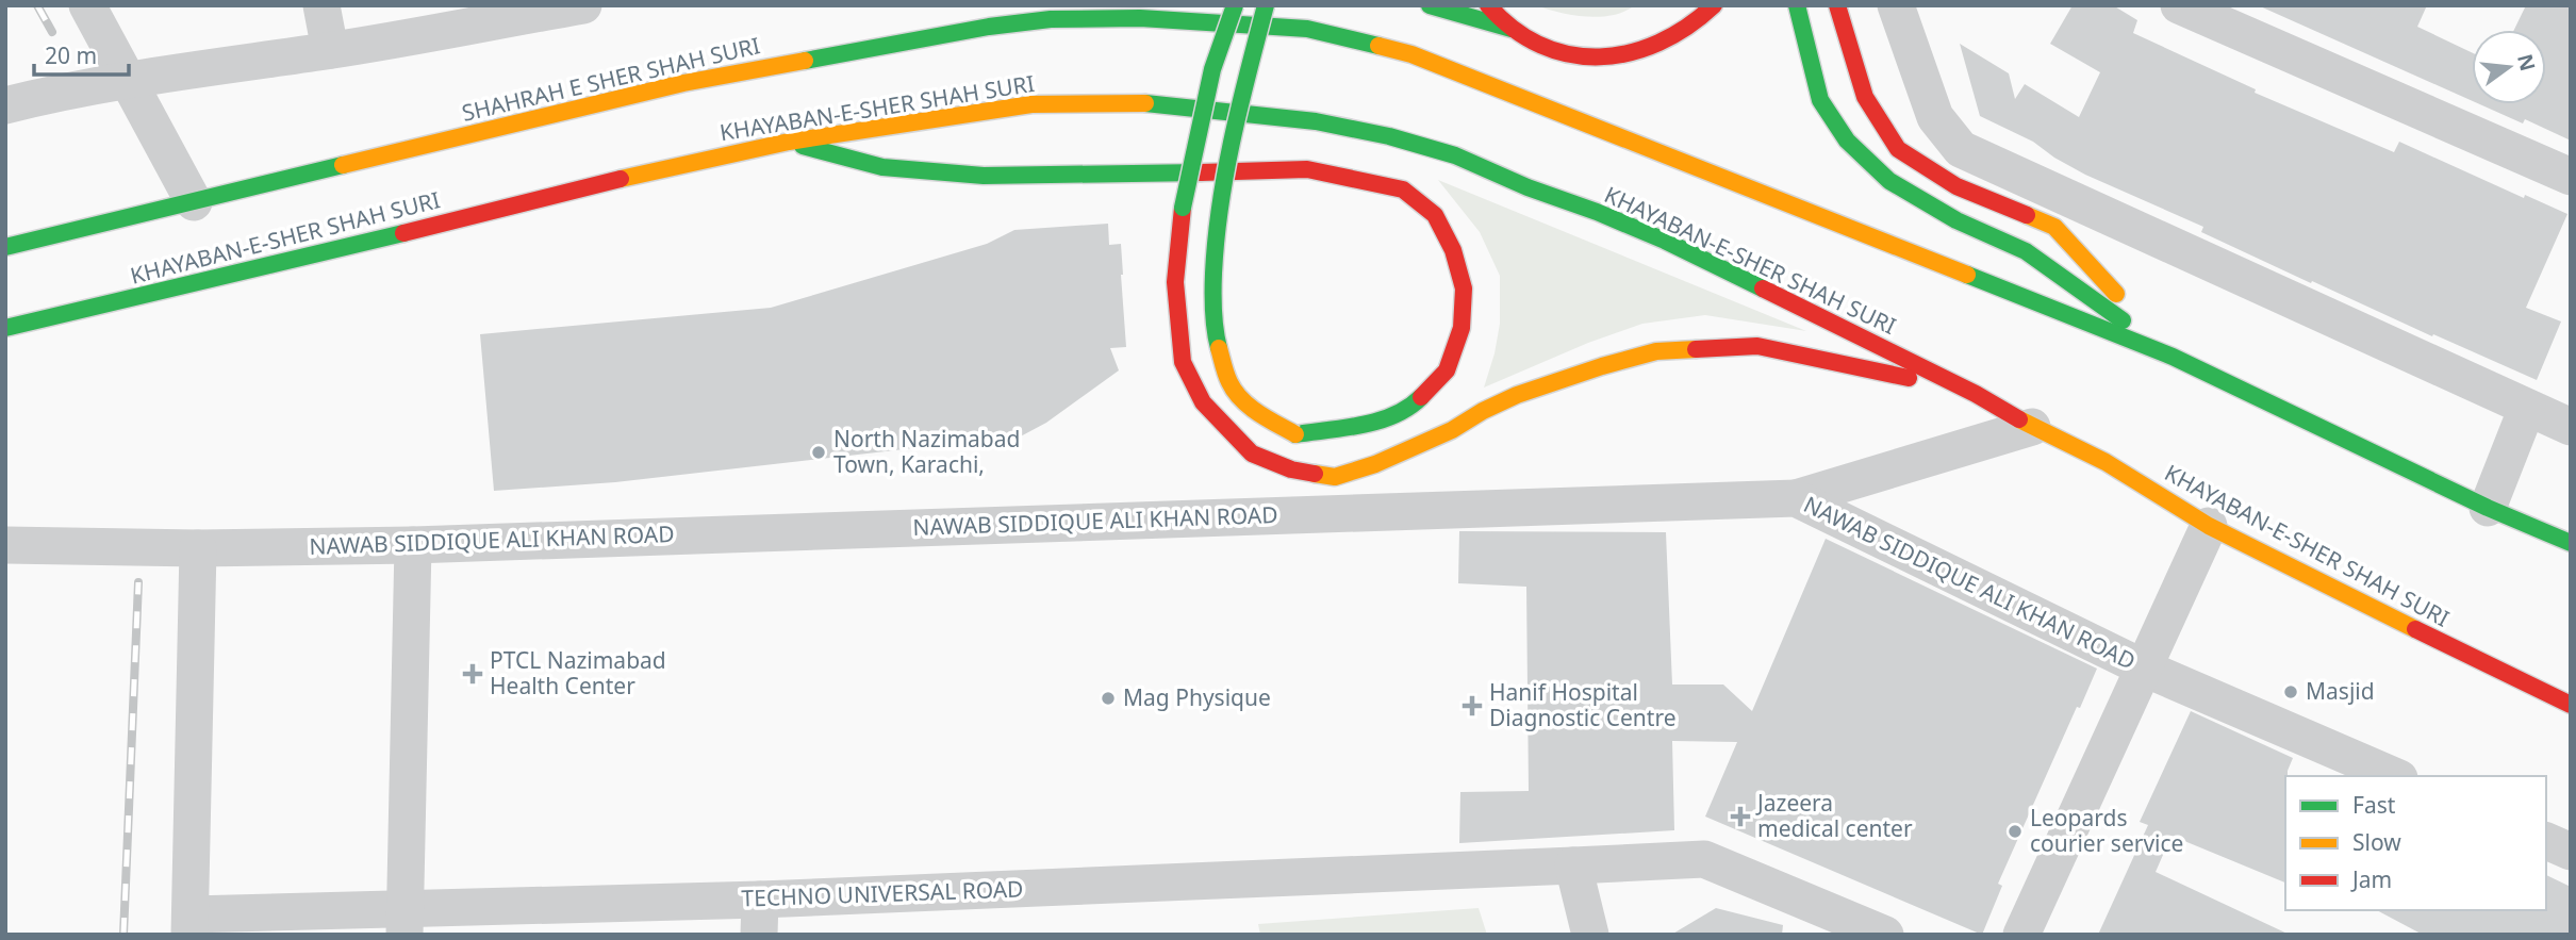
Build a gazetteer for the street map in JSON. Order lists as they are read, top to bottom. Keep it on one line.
{"streets":{"main road":["SHAHRAH E SHER SHAH SURI","KHAYABAN-E-SHER SHAH SURI"],"street":["NAWAB SIDDIQUE ALI KHAN ROAD","TECHNO UNIVERSAL ROAD"]},"places":{"other":["North Nazimabad Town, Karachi,","Masjid","Mag Physique","Leopards courier service"],"health":["PTCL Nazimabad Health Center","Hanif Hospital Diagnostic Centre","Jazeera medical center"]},"legend":["Fast","Slow","Jam"],"scale_bar":"20 m","north":"right"}
